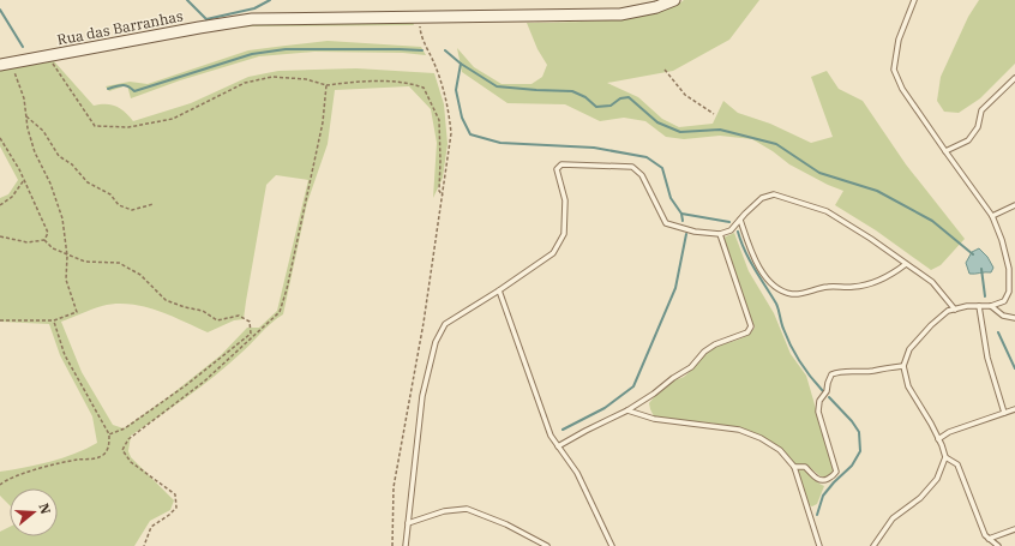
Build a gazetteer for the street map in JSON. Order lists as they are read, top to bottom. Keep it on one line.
{"streets":{"main road":["Rua das Barranhas"]},"north":"right"}
